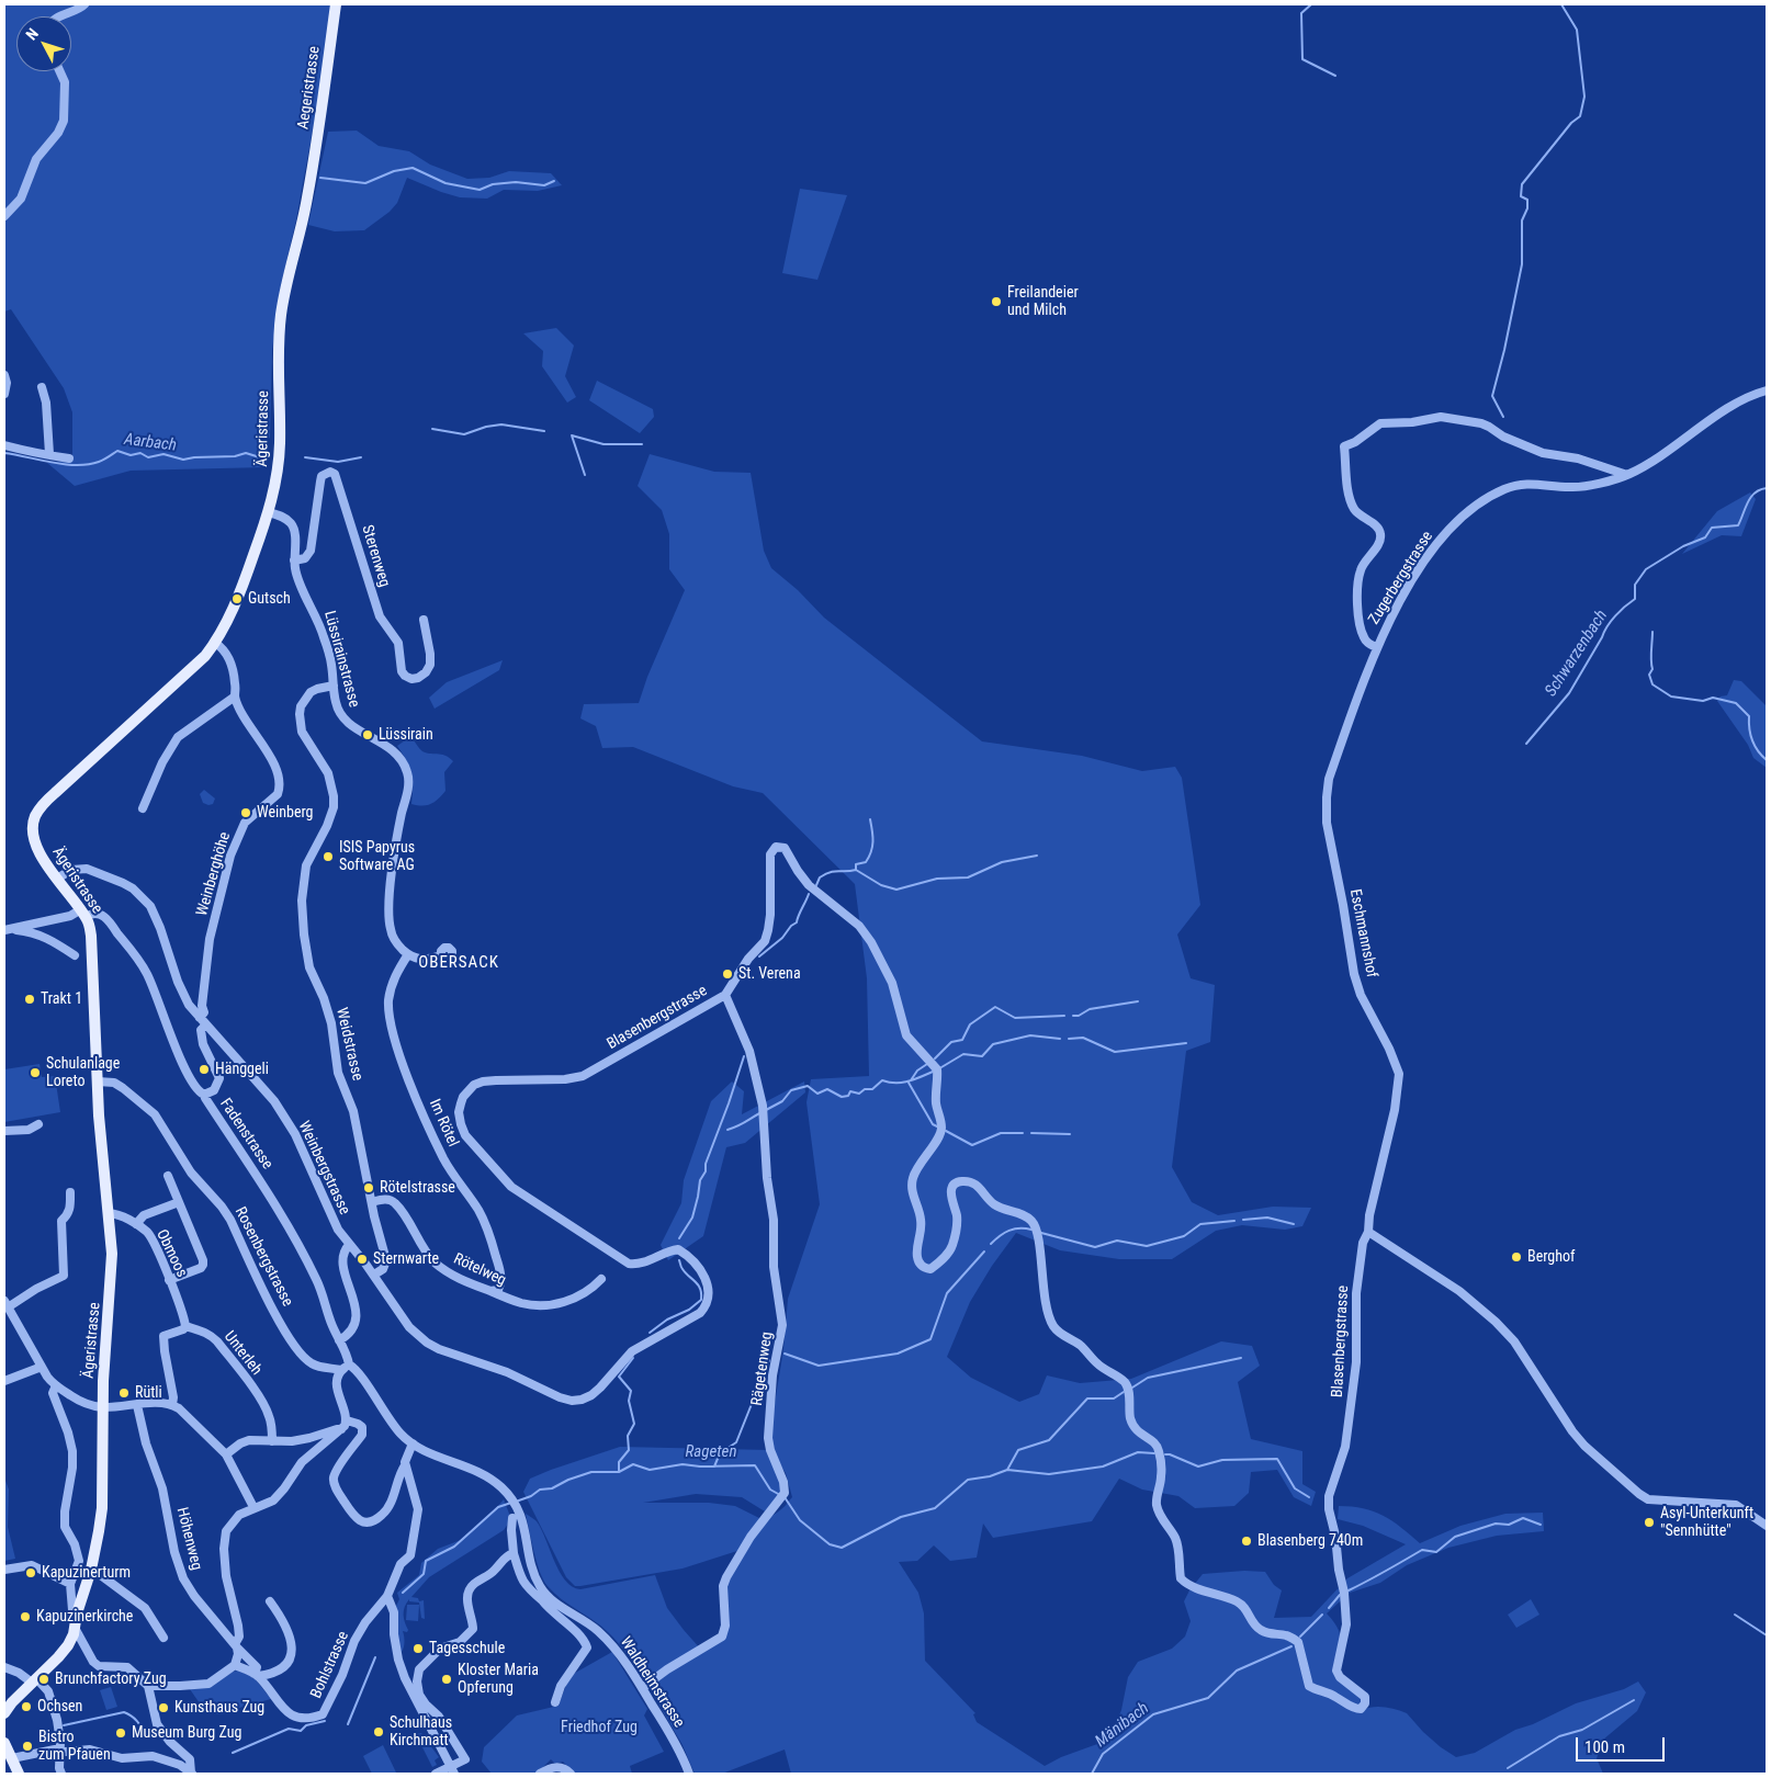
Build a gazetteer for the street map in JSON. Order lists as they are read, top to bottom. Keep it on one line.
{"streets":{"main road":["Aegeristrasse","Ägeristrasse"],"street":["Sterenweg","Zugerbergstrasse","Lüssirainstrasse","Weinberghöhe","Eschmannshof","Blasenbergstrasse","Weidstrasse","Im Rötel","Fadenstrasse","Weinbergstrasse","Obmoos","Rosenbergstrasse","Rötelweg","Unterleh","Rägetenweg","Höhenweg","Bohlstrasse","Waldheimstrasse"]},"crossings":[["Aegeristrasse","Ägeristrasse"],["Ägeristrasse","Lüssirainstrasse"],["Ägeristrasse","Fadenstrasse"],["Ägeristrasse","Weinbergstrasse"],["Ägeristrasse","Obmoos"],["Ägeristrasse","Rosenbergstrasse"],["Sterenweg","Lüssirainstrasse"],["Zugerbergstrasse","Eschmannshof"],["Lüssirainstrasse","Weidstrasse"],["Lüssirainstrasse","Im Rötel"],["Weinberghöhe","Weinbergstrasse"],["Eschmannshof","Blasenbergstrasse"],["Blasenbergstrasse","Weinbergstrasse"],["Blasenbergstrasse","Rägetenweg"],["Weidstrasse","Weinbergstrasse"],["Weidstrasse","Rötelweg"],["Im Rötel","Rötelweg"],["Fadenstrasse","Rosenbergstrasse"],["Fadenstrasse","Waldheimstrasse"],["Obmoos","Unterleh"],["Rosenbergstrasse","Waldheimstrasse"],["Rägetenweg","Waldheimstrasse"],["Höhenweg","Bohlstrasse"]],"districts":["OBERSACK"],"water":["Aarbach","Schwarzenbach","Rageten","Mänibach"],"parks":["Friedhof Zug"],"places":["Freilandeier und Milch","Gutsch","Lüssirain","Weinberg","ISIS Papyrus Software AG","St. Verena","Trakt 1","Hänggeli","Schulanlage Loreto","Rötelstrasse","Berghof","Sternwarte","Rütli","Asyl-Unterkunft \"Sennhütte\"","Blasenberg 740m","Kapuzinerturm","Kapuzinerkirche","Tagesschule","Brunchfactory Zug","Kloster Maria Opferung","Ochsen","Kunsthaus Zug","Schulhaus Kirchmatt","Museum Burg Zug","Bistro zum Pfauen"],"scale_bar":"100 m","north":"top left"}
